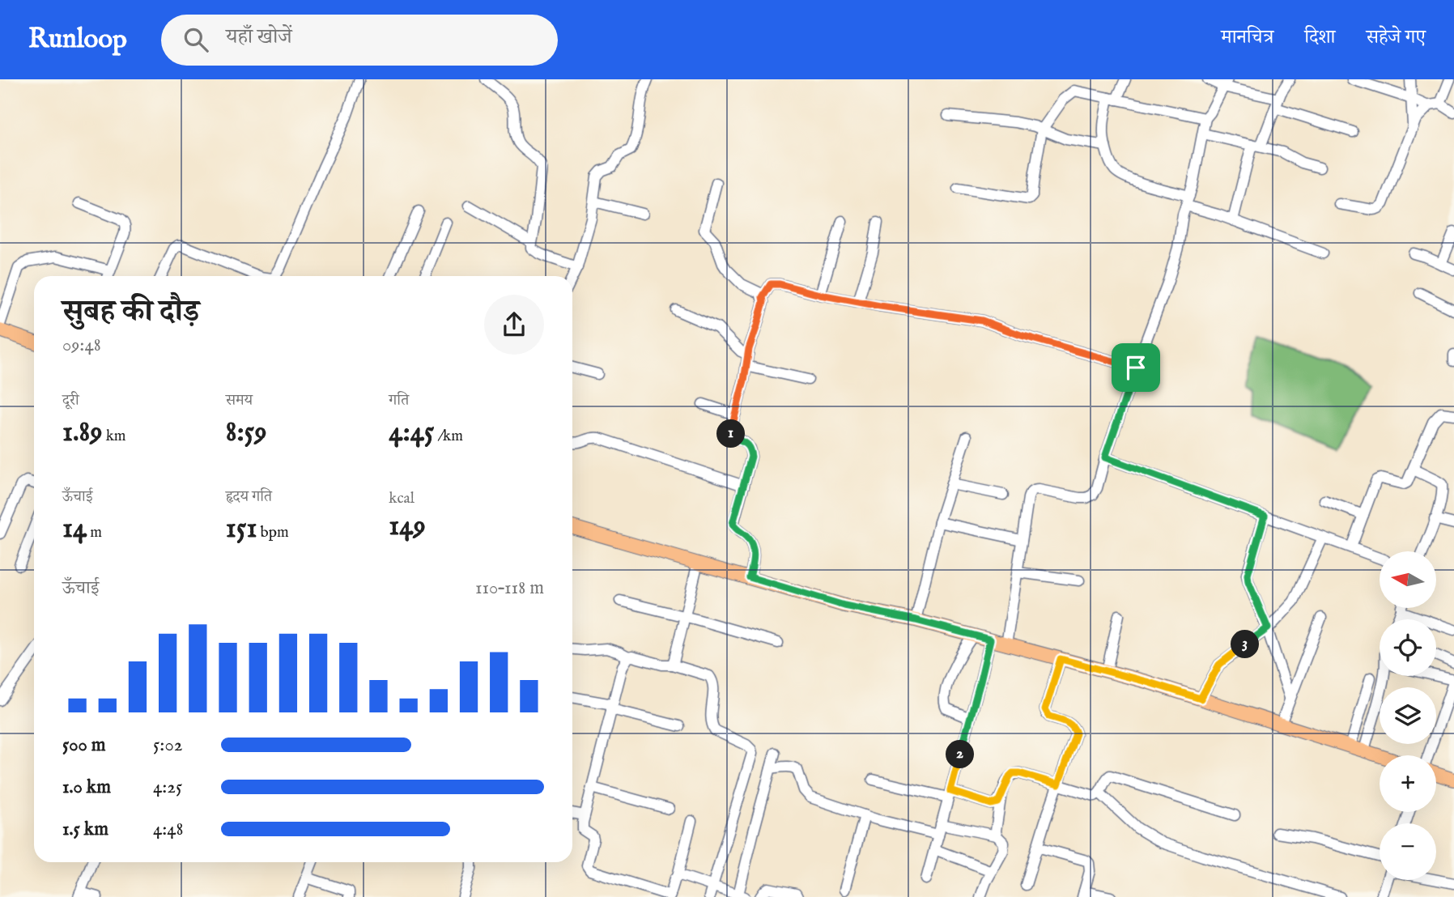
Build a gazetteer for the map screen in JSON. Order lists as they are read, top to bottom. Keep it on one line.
{"north":"left","page":{"header":"Runloop","search":"यहाँ खोजें","nav":["मानचित्र","दिशा","सहेजे गए"],"heading":["सुबह की दौड़","09:48"],"stats":[["दूरी","1.89 km"],["समय","8:59"],["गति","4:45 /km"],["ऊँचाई","14 m"],["हृदय गति","151 bpm"],["kcal","149"]],"pins":["1","3","2"],"map_buttons":["+","−"],"chart":["ऊँचाई","110–118 m"],"list":[{"name":"500 m","note":"5:02"},{"name":"1.0 km","note":"4:25"},{"name":"1.5 km","note":"4:48"}]}}
